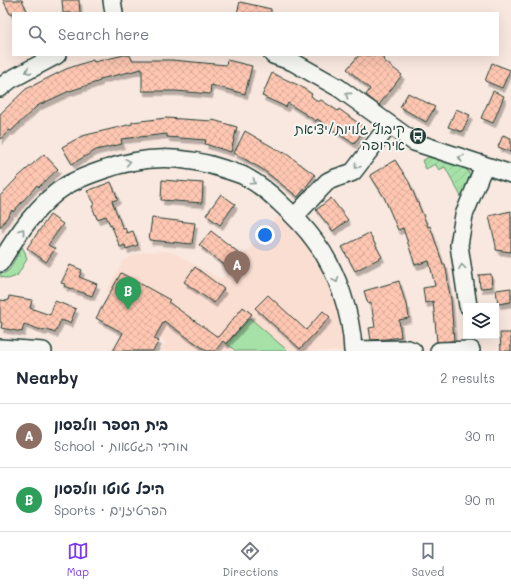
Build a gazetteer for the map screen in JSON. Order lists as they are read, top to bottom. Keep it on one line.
{"places":{"bus stop":["קיבוץ גלויות/יציאת אירופה"]},"page":{"search":"Search here","pins":["A","B"],"heading":["Nearby","2 results"],"list":[{"mark":"A","name":"בית הספר וולפסון","note":"School · מורדי הגטאות","value":"30 m"},{"mark":"B","name":"היכל טוטו וולפסון","note":"Sports · הפרטיזנים","value":"90 m"}],"nav":["Map","Directions","Saved"]}}
